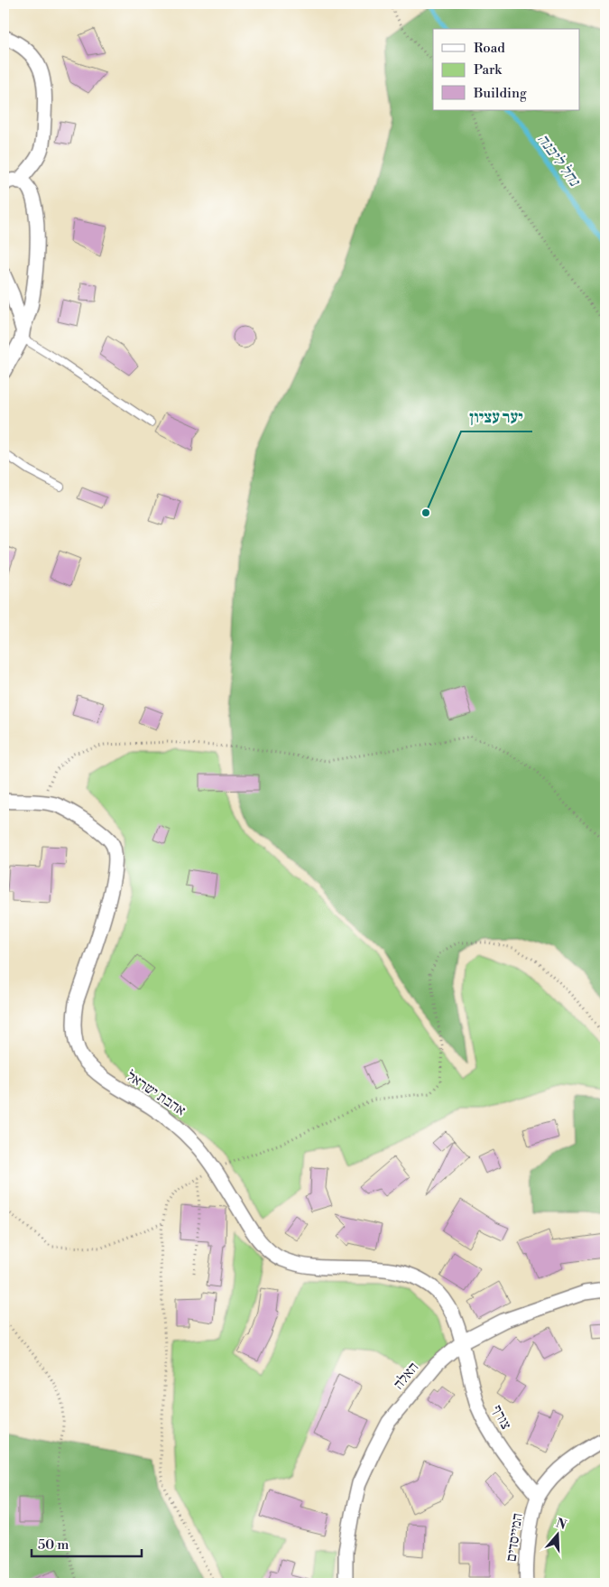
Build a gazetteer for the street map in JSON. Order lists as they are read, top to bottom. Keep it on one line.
{"streets":{"street":["אהבת ישראל","האלה","צורף","המייסדים"]},"crossings":[["אהבת ישראל","האלה"],["אהבת ישראל","צורף"],["האלה","צורף"],["צורף","המייסדים"]],"water":["נחל ליבנה"],"places":["יער עציון"],"legend":["Road","Park","Building"],"scale_bar":"50 m","north":"top"}
